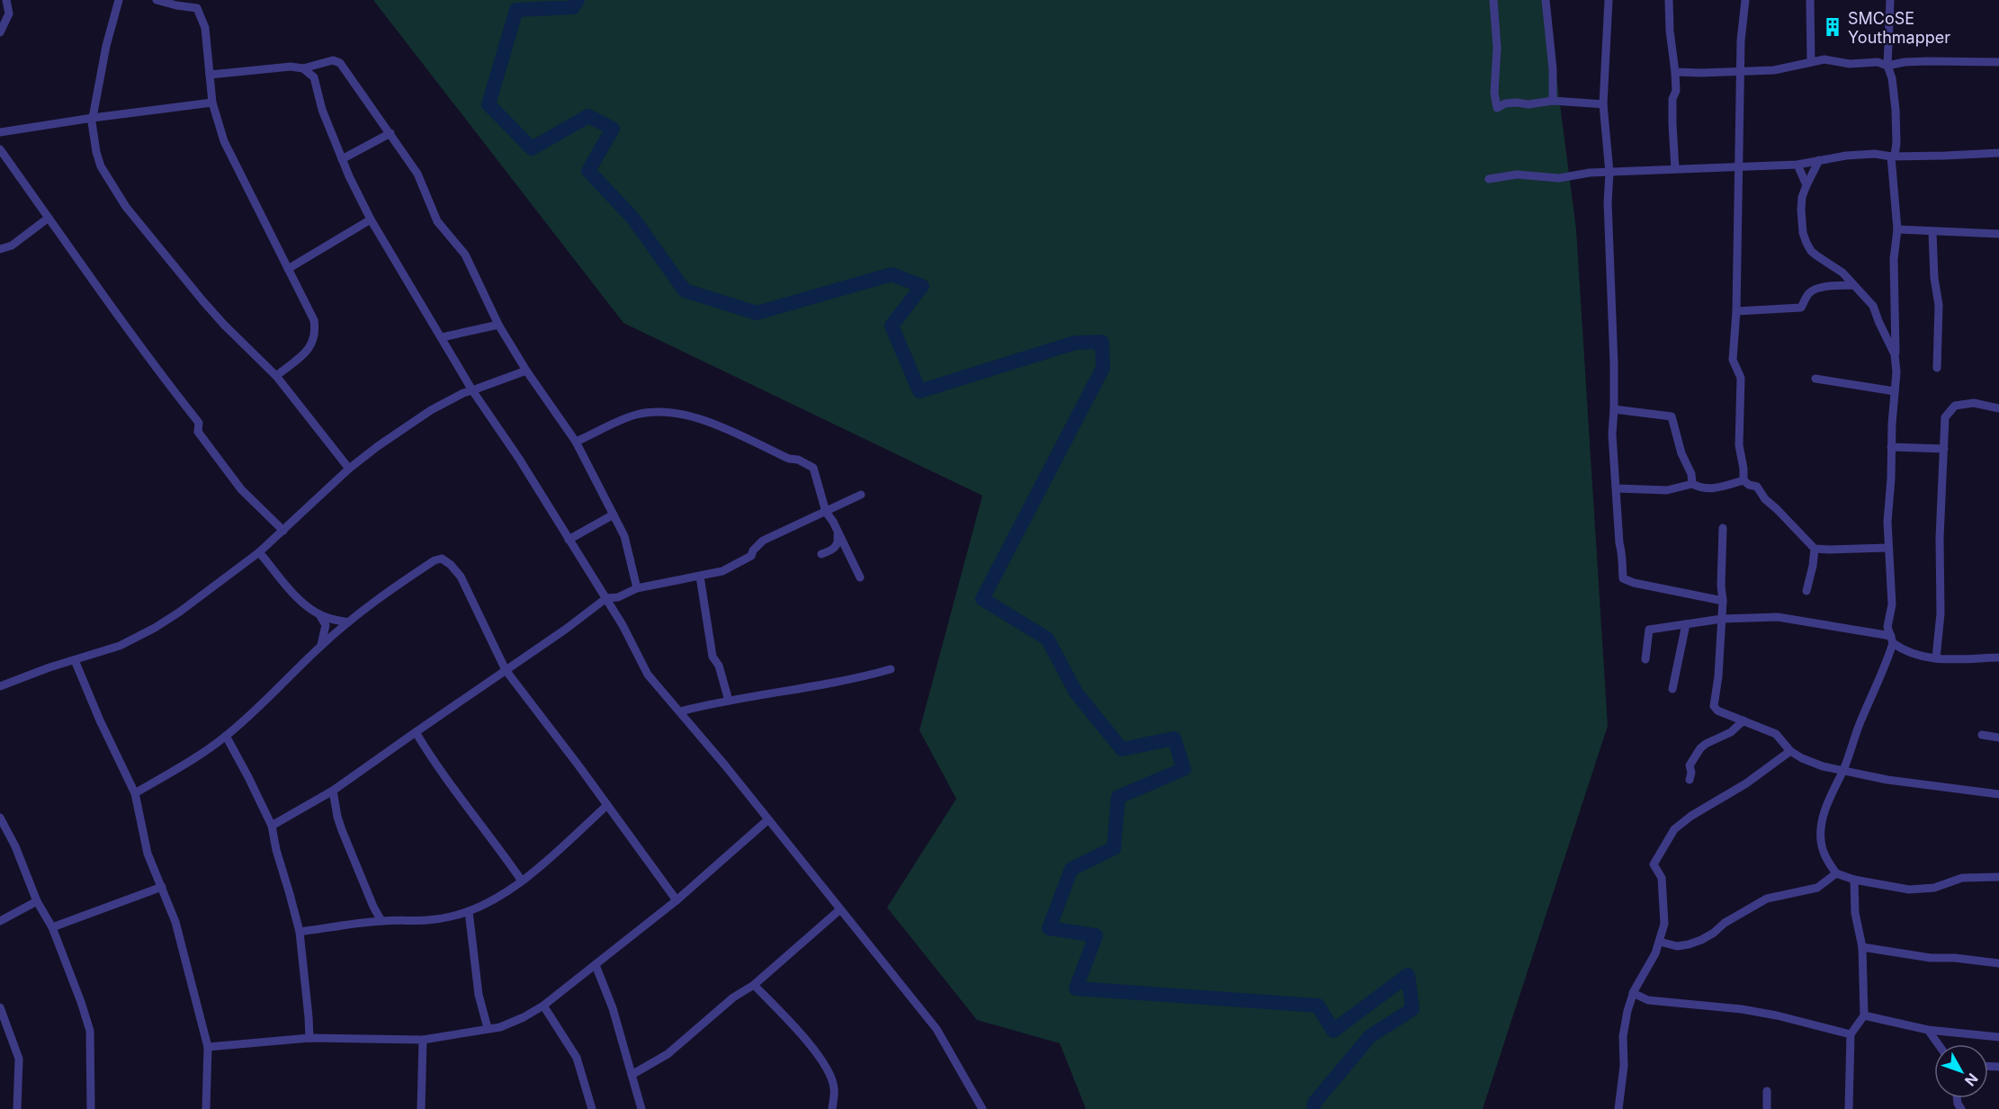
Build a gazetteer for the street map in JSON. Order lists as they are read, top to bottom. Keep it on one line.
{"places":{"building":["SMCoSE Youthmapper"]},"north":"bottom right"}
